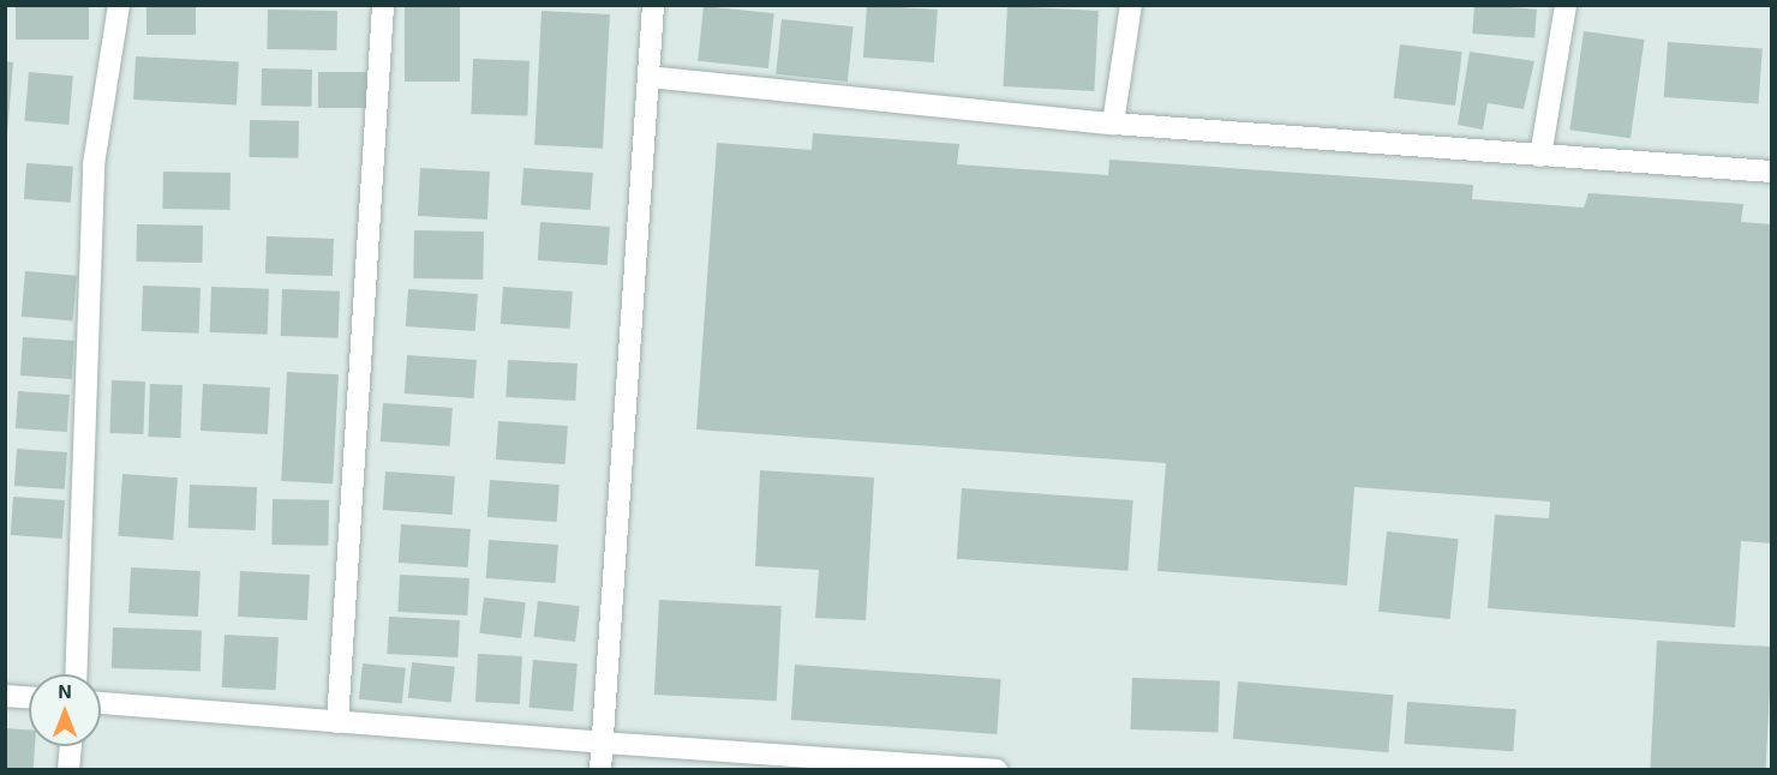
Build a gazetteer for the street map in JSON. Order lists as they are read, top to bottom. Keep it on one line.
{"north":"top"}
